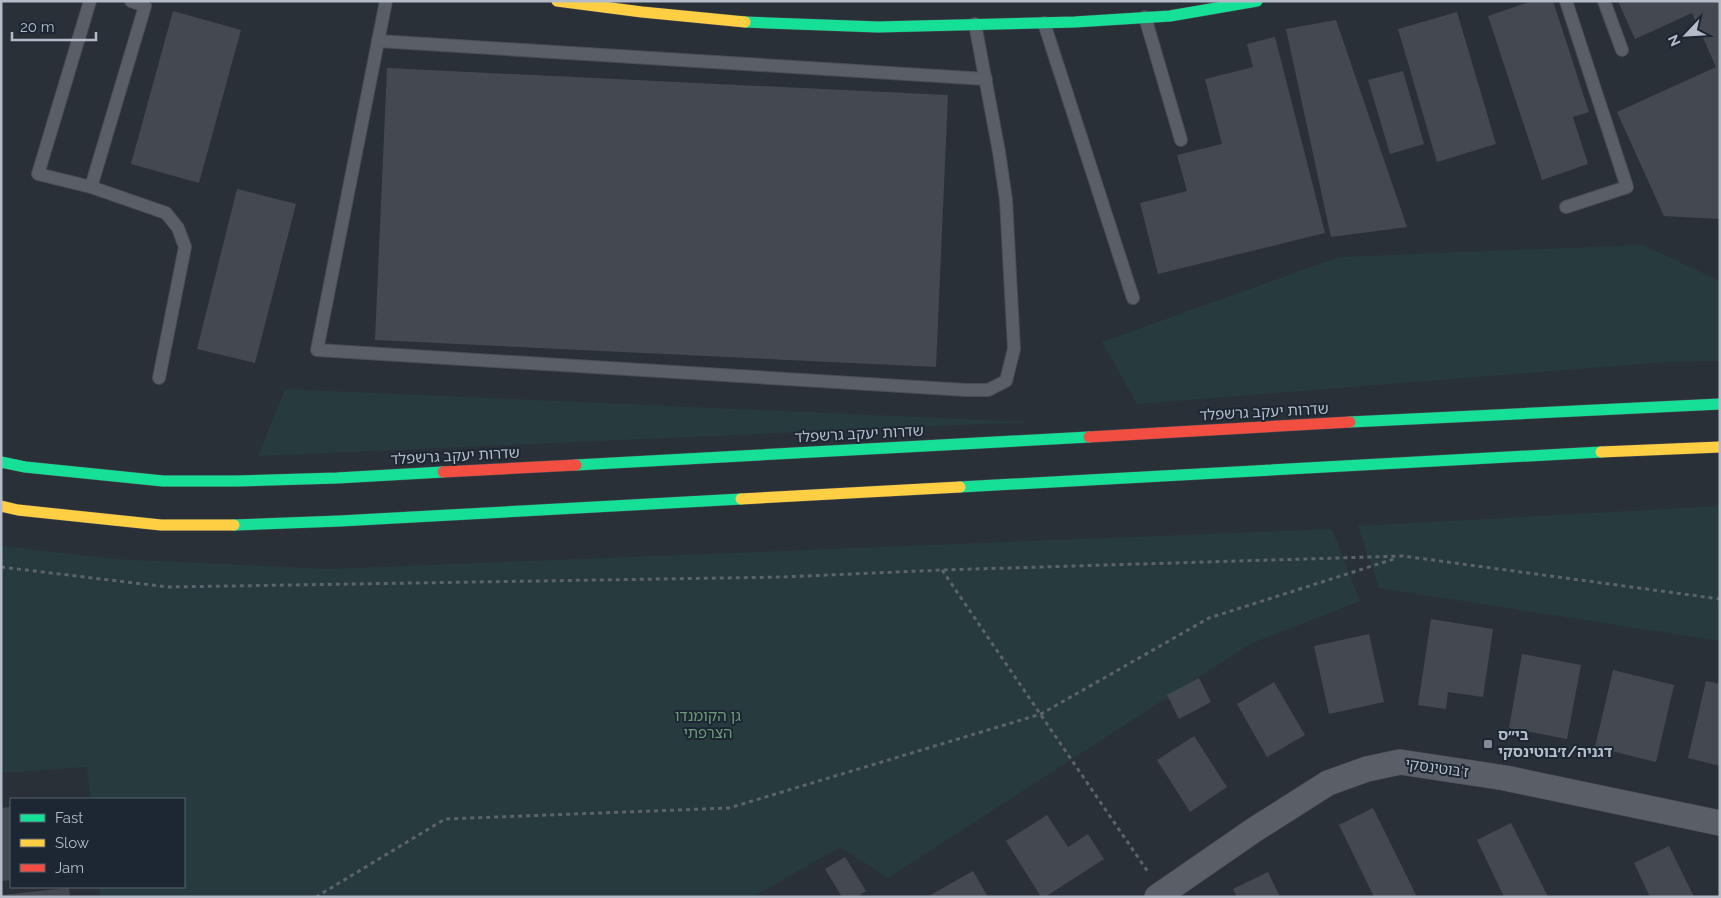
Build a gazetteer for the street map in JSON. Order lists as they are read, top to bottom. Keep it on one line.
{"streets":{"main road":["שדרות יעקב גרשפלד"],"street":["ז'בוטינסקי"]},"parks":["גן הקומנדו הצרפתי"],"places":{"transit":["בי״ס דגניה/ז׳בוטינסקי"]},"legend":["Fast","Slow","Jam"],"scale_bar":"20 m","north":"bottom left"}
